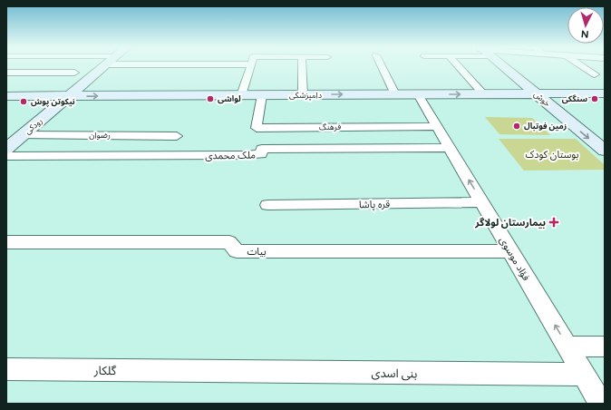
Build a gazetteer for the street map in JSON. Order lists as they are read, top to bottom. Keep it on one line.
{"streets":{"main road":["دامپزشکی","خوش","رودکی"],"street":["فرهنگ","رضوان","ملک محمدی","قره پاشا","بیات","فؤاد موسوی","گلکار","بنی اسدی"]},"crossings":[["دامپزشکی","خوش"],["دامپزشکی","رودکی"],["دامپزشکی","فرهنگ"],["دامپزشکی","فؤاد موسوی"],["رودکی","رضوان"],["رودکی","ملک محمدی"],["فرهنگ","فؤاد موسوی"],["ملک محمدی","فؤاد موسوی"],["قره پاشا","فؤاد موسوی"],["بیات","فؤاد موسوی"],["فؤاد موسوی","بنی اسدی"],["گلکار","بنی اسدی"]],"one_way":["دامپزشکی","خوش","فؤاد موسوی"],"parks":["بوستان کودک"],"places":{"other":["لواشی","سنگکی","نیکوتن پوش","زمین فوتبال"],"health":["بیمارستان لولاگر"]},"north":"bottom"}
